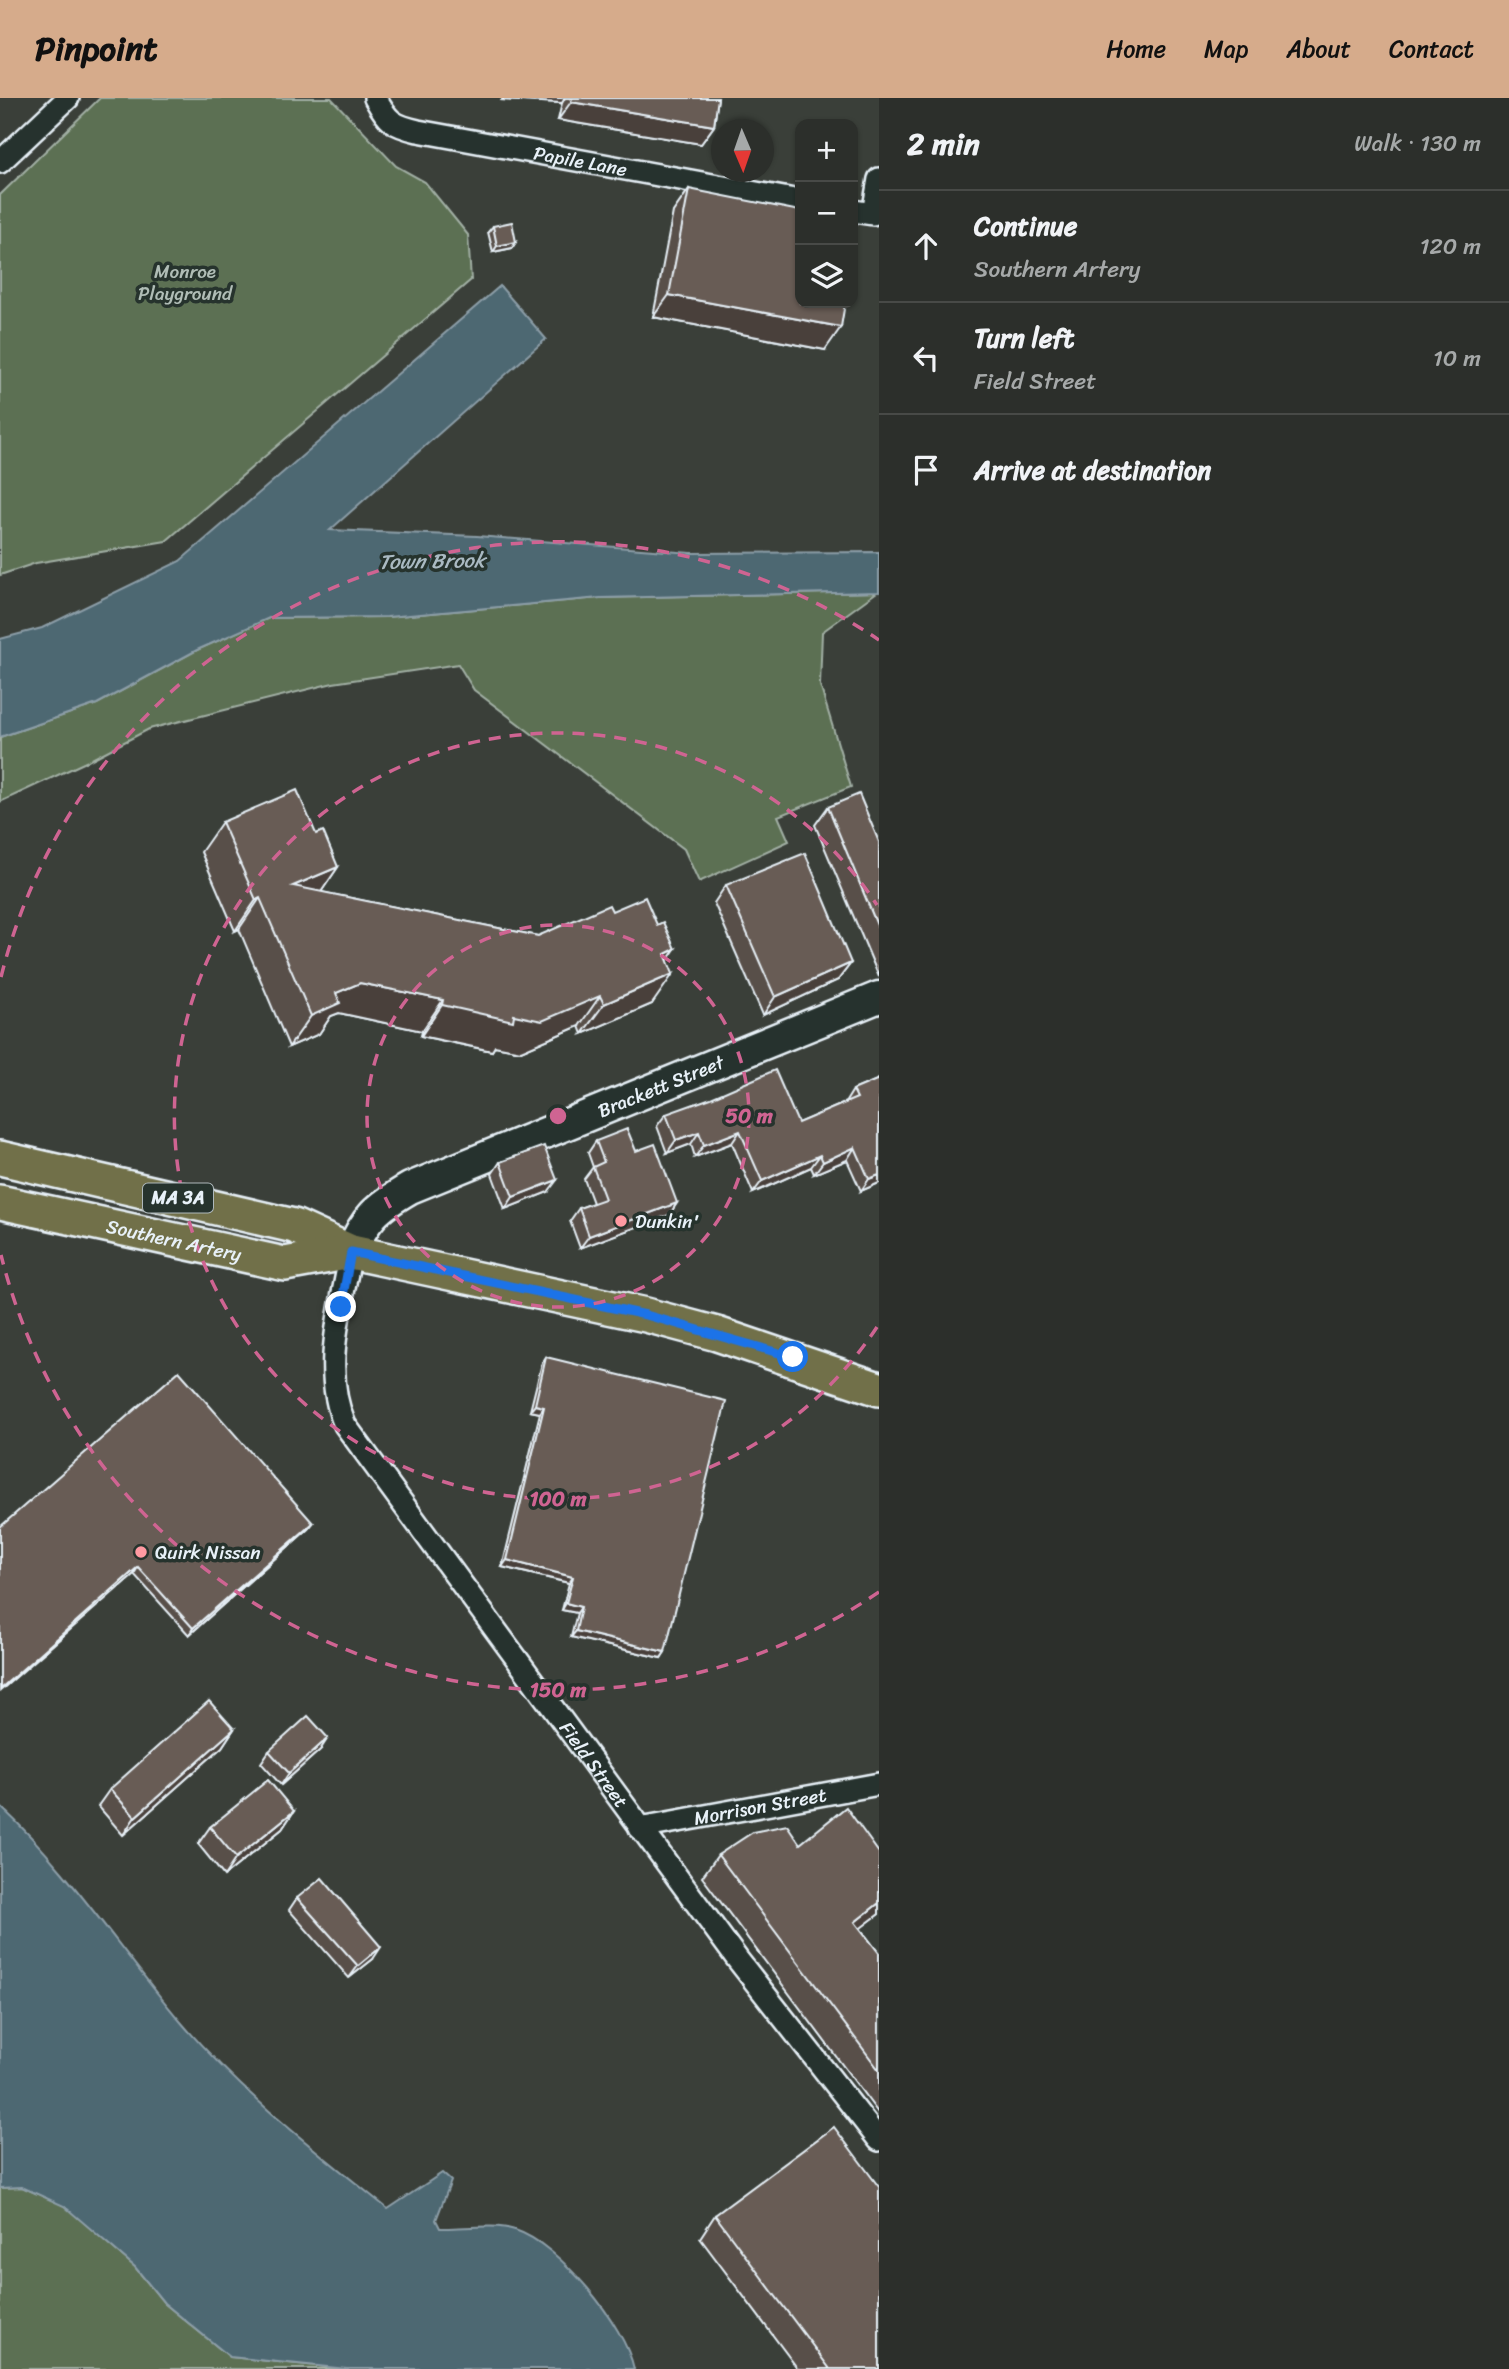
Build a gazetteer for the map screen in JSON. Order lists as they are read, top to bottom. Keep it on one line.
{"streets":{"main road":["MA 3A","Southern Artery"],"street":["Papile Lane","Brackett Street","Field Street","Morrison Street"]},"crossings":[["Brackett Street","Southern Artery"],["Brackett Street","Field Street"],["Southern Artery","Field Street"],["Field Street","Morrison Street"]],"water":["Town Brook"],"parks":["Monroe Playground"],"places":["Dunkin'","Quirk Nissan"],"north":"bottom","page":{"header":"Pinpoint","nav":["Home","Map","About","Contact"],"heading":["2 min","Walk · 130 m"],"map_buttons":["+","−"],"list":[["Continue","Southern Artery","120 m"],["Turn left","Field Street","10 m"],"Arrive at destination"]},"rings":["50 m","100 m","150 m"]}
